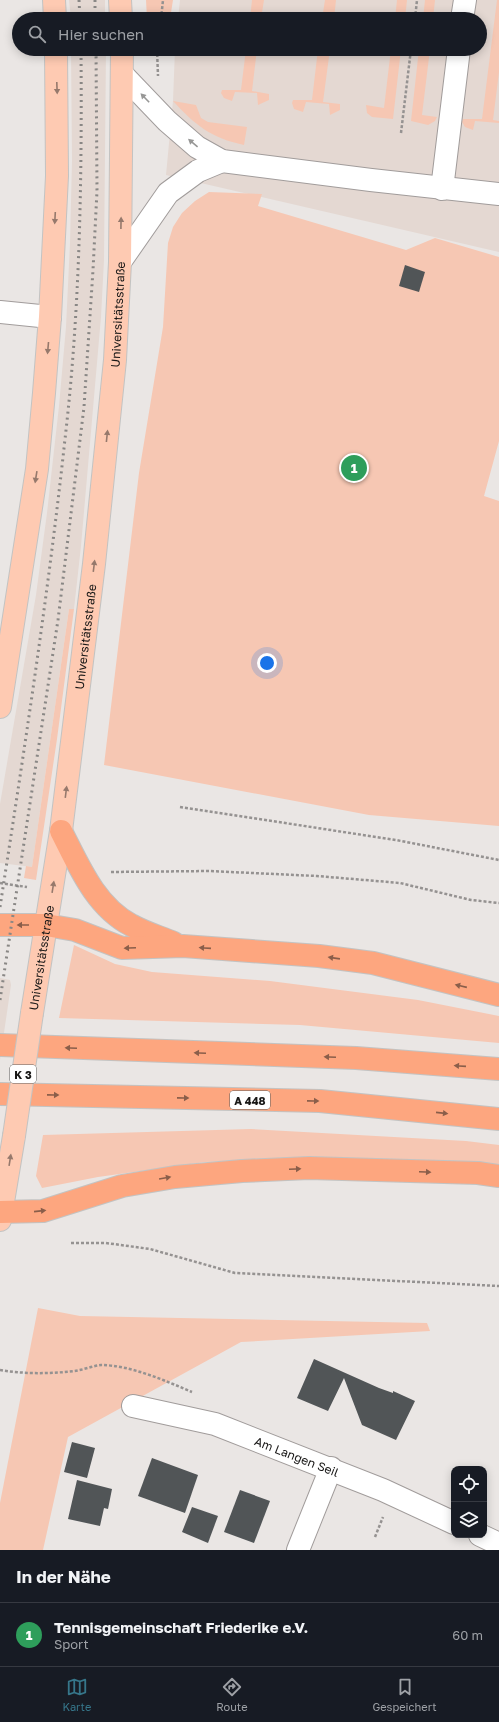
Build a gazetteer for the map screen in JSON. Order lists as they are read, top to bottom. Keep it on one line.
{"streets":{"highway":["A 448"],"main road":["Universitätsstraße","K 3"],"street":["Am Langen Seil"]},"page":{"search":"Hier suchen","pins":"1","heading":"In der Nähe","list":[{"mark":"1","name":"Tennisgemeinschaft Friederike e.V.","note":"Sport","value":"60 m"}],"nav":["Karte","Route","Gespeichert"]}}
